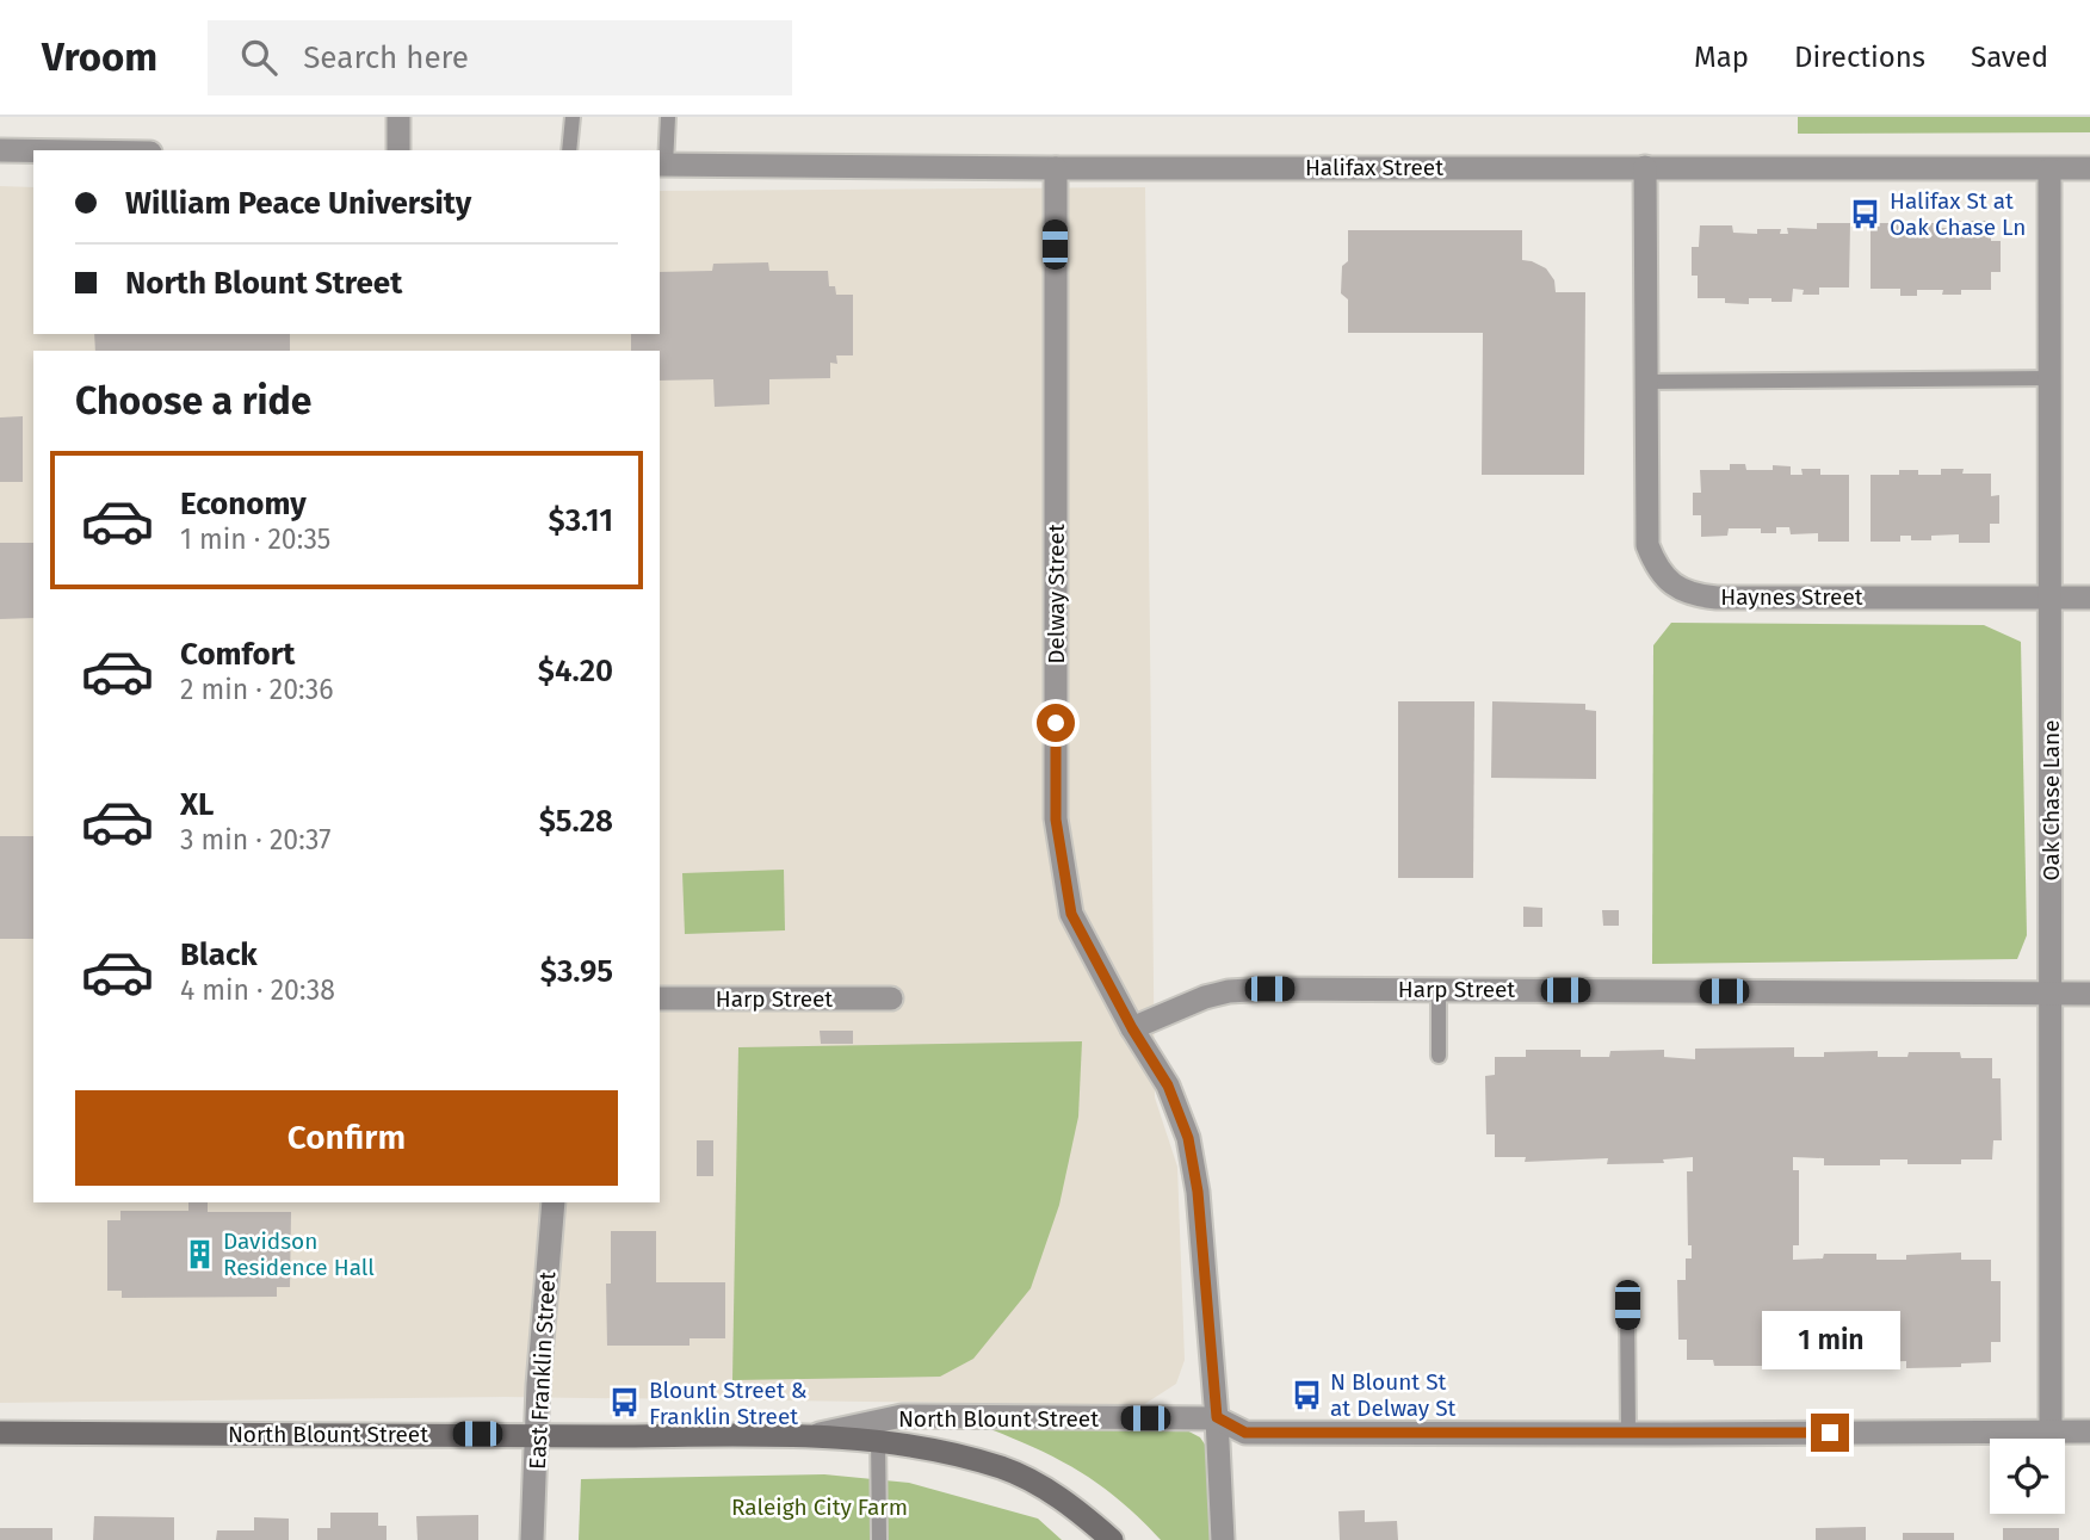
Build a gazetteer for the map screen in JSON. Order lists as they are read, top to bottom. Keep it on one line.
{"streets":{"main road":["North Blount Street"],"street":["Halifax Street","Delway Street","Haynes Street","Oak Chase Lane","Harp Street","East Franklin Street"]},"crossings":[["Halifax Street","Delway Street"],["Halifax Street","Haynes Street"],["Halifax Street","Oak Chase Lane"],["Delway Street","Harp Street"],["Delway Street","North Blount Street"],["Haynes Street","Oak Chase Lane"],["Oak Chase Lane","Harp Street"],["Oak Chase Lane","North Blount Street"],["East Franklin Street","North Blount Street"]],"parks":["Raleigh City Farm"],"places":{"bus stop":["Halifax St at Oak Chase Ln","N Blount St at Delway St","Blount Street & Franklin Street"],"building":["Davidson Residence Hall"]},"page":{"header":"Vroom","search":"Search here","nav":["Map","Directions","Saved"],"banner":["William Peace University","North Blount Street"],"heading":"Choose a ride","list":[{"name":"Economy","note":"1 min · 20:35","value":"$3.11"},{"name":"Comfort","note":"2 min · 20:36","value":"$4.20"},{"name":"XL","note":"3 min · 20:37","value":"$5.28"},{"name":"Black","note":"4 min · 20:38","value":"$3.95"}],"buttons":"Confirm","bubble":"1 min"}}
